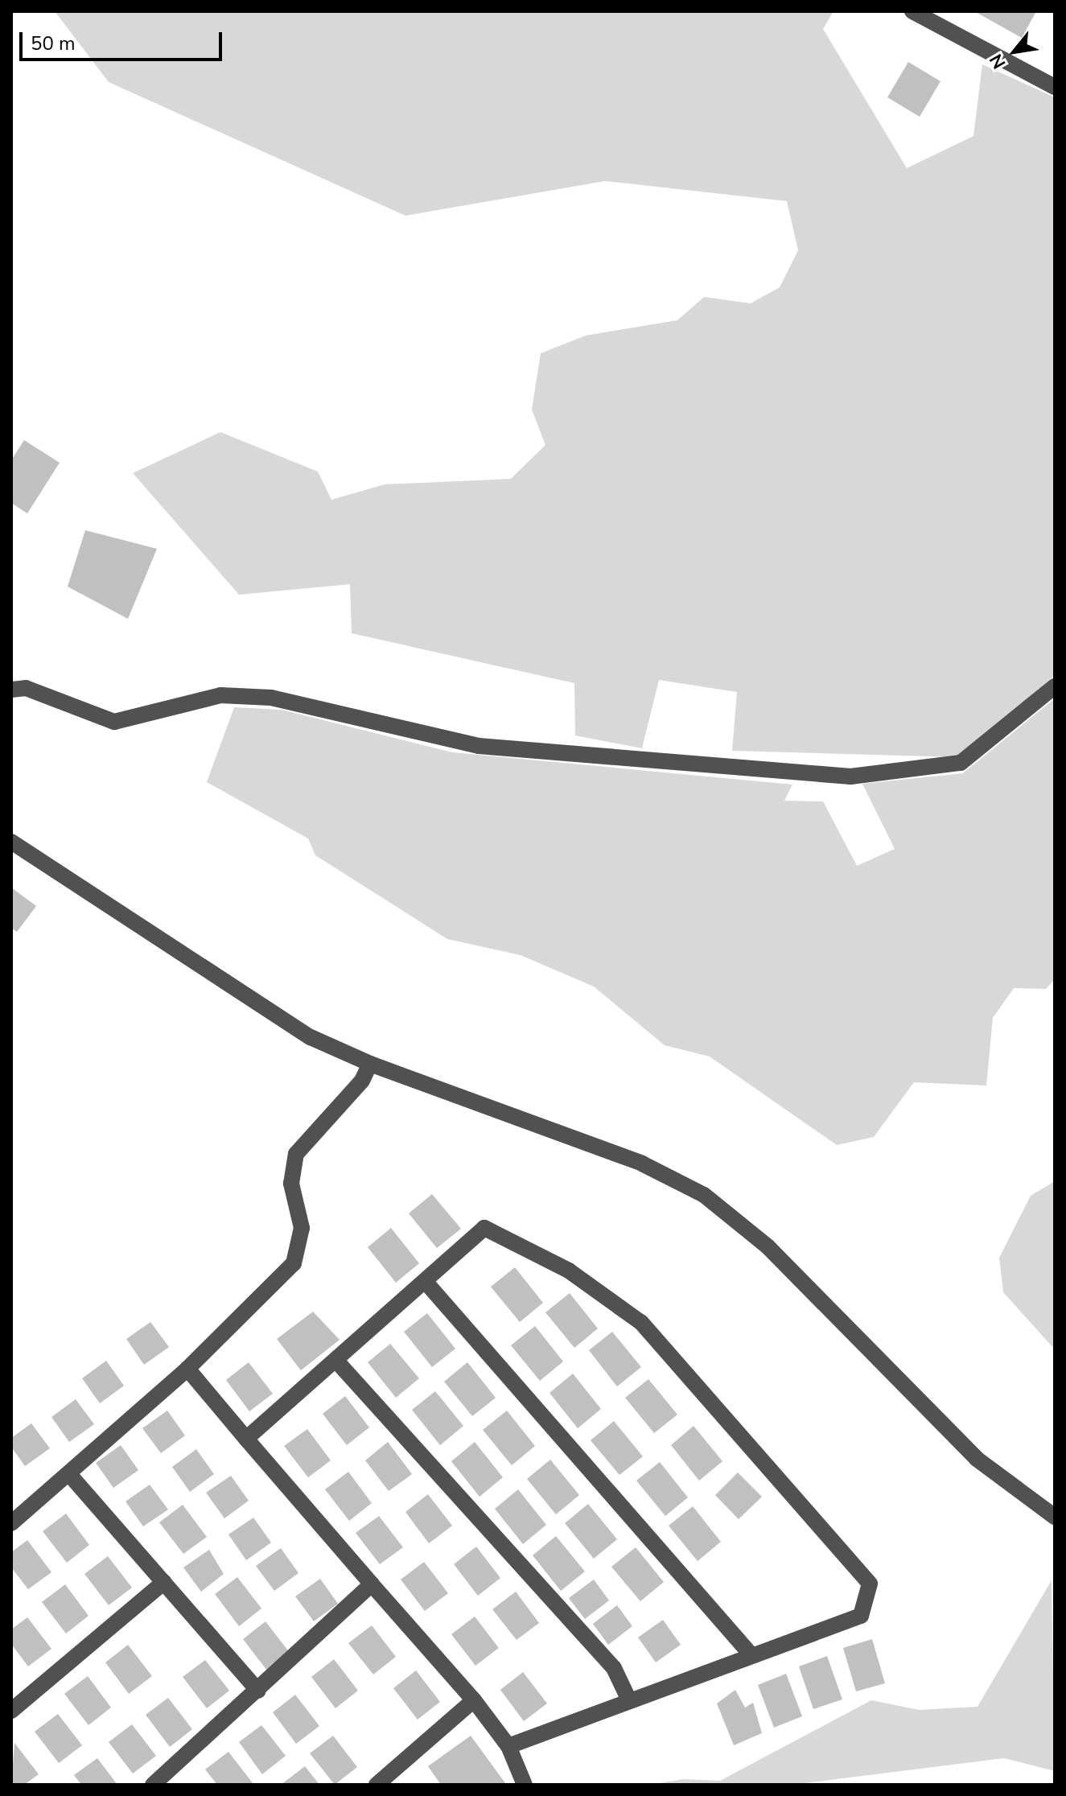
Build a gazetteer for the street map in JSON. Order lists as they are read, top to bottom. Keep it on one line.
{"scale_bar":"50 m","north":"bottom left"}
